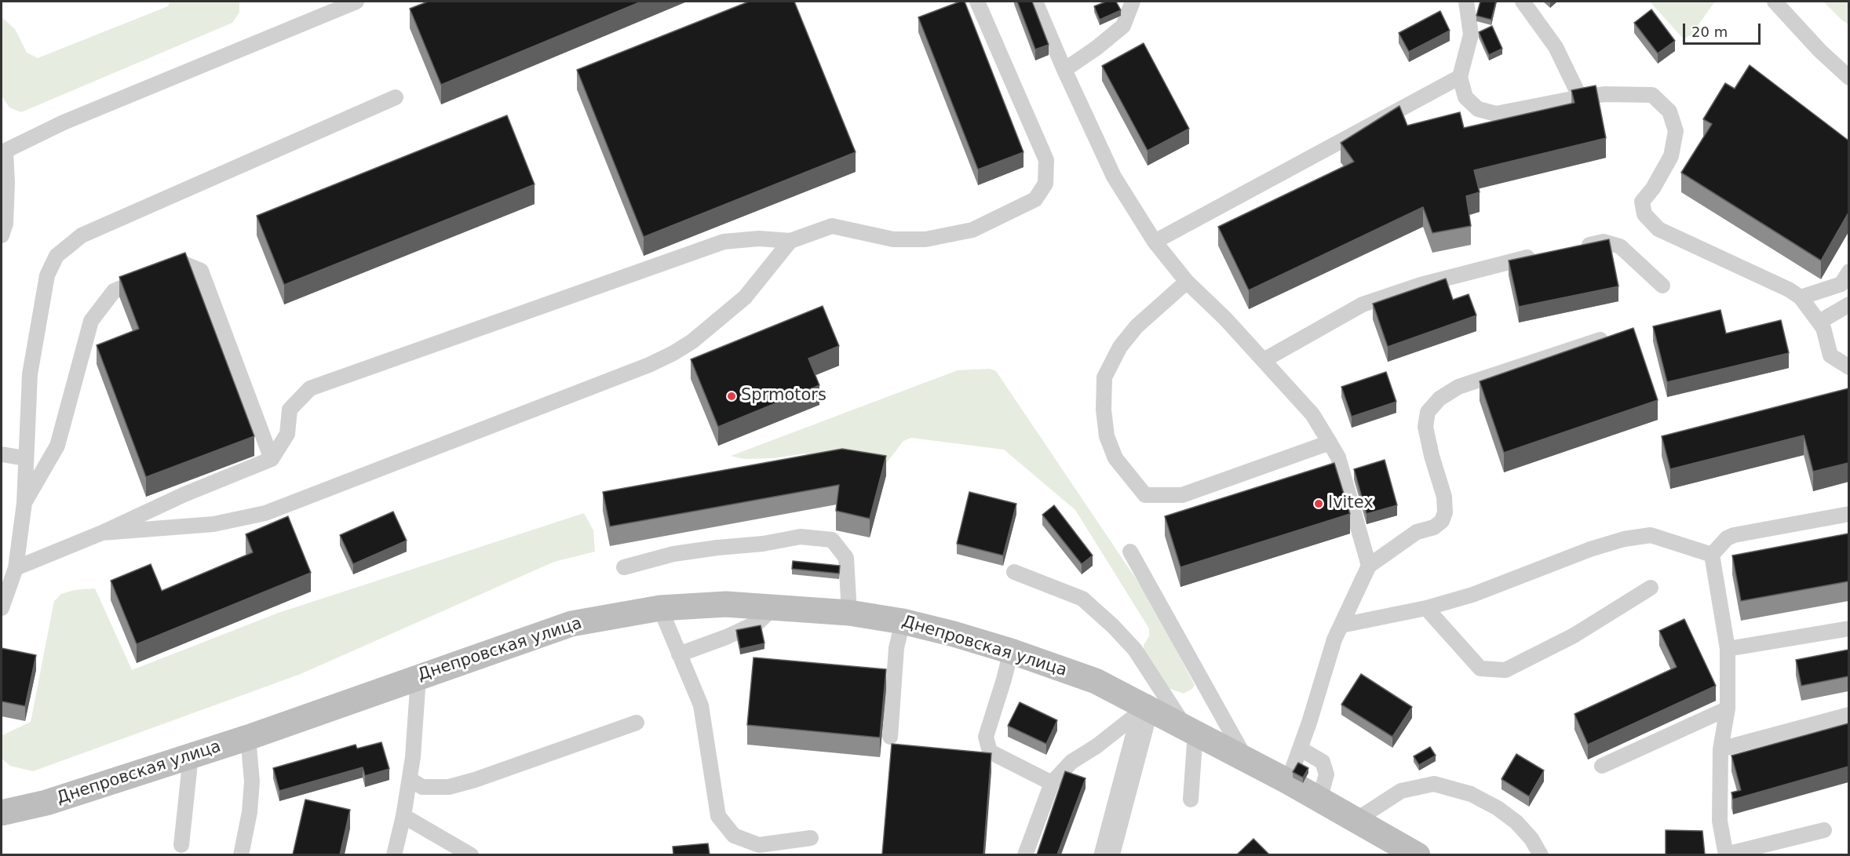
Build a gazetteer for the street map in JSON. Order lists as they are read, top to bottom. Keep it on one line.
{"streets":{"main road":["Днепровская улица"]},"places":["Sprmotors","Ivitex"],"scale_bar":"20 m"}
